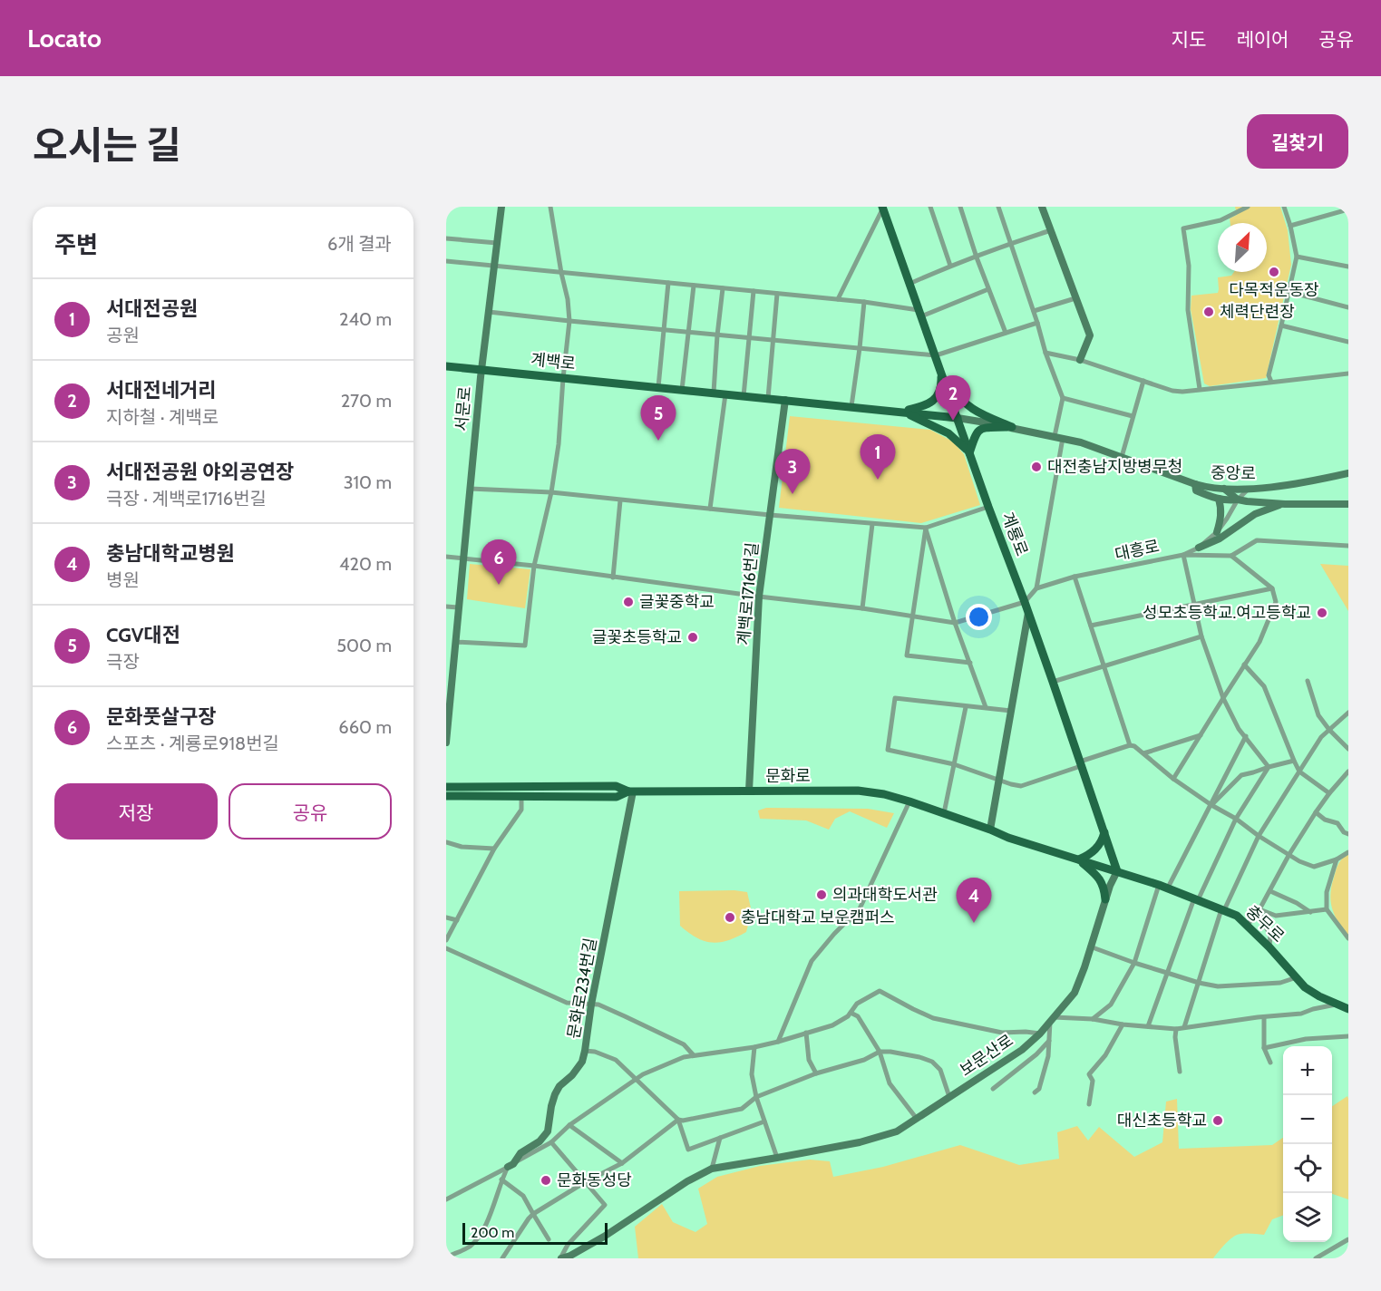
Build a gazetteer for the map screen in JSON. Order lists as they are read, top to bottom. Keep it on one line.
{"streets":{"main road":["계백로","서문로","중앙로","계룡로","계백로1716번길","문화로","충무로","문화로234번길","보문산로"],"street":["대흥로"]},"crossings":[["계백로","서문로"],["계백로","중앙로"],["계백로","계룡로"],["계백로","계백로1716번길"],["중앙로","계룡로"],["중앙로","대흥로"],["계룡로","문화로"],["계룡로","충무로"],["계룡로","보문산로"],["계백로1716번길","문화로"],["문화로","충무로"],["문화로","문화로234번길"],["문화로","보문산로"],["충무로","보문산로"]],"places":["다목적운동장","체력단련장","대전충남지방병무청","글꽃중학교","성모초등학교.여고등학교","글꽃초등학교","의과대학도서관","충남대학교 보운캠퍼스","대신초등학교","문화동성당"],"scale_bar":"200 m","north":"top right","page":{"header":"Locato","nav":["지도","레이어","공유"],"title":"오시는 길","buttons":["길찾기",["저장","공유"]],"heading":["주변","6개 결과"],"list":[{"mark":"1","name":"서대전공원","note":"공원","value":"240 m"},{"mark":"2","name":"서대전네거리","note":"지하철 · 계백로","value":"270 m"},{"mark":"3","name":"서대전공원 야외공연장","note":"극장 · 계백로1716번길","value":"310 m"},{"mark":"4","name":"충남대학교병원","note":"병원","value":"420 m"},{"mark":"5","name":"CGV대전","note":"극장","value":"500 m"},{"mark":"6","name":"문화풋살구장","note":"스포츠 · 계룡로918번길","value":"660 m"}],"pins":["2","5","1","3","6","4"],"map_buttons":["+","−"],"scale":"200 m"}}
